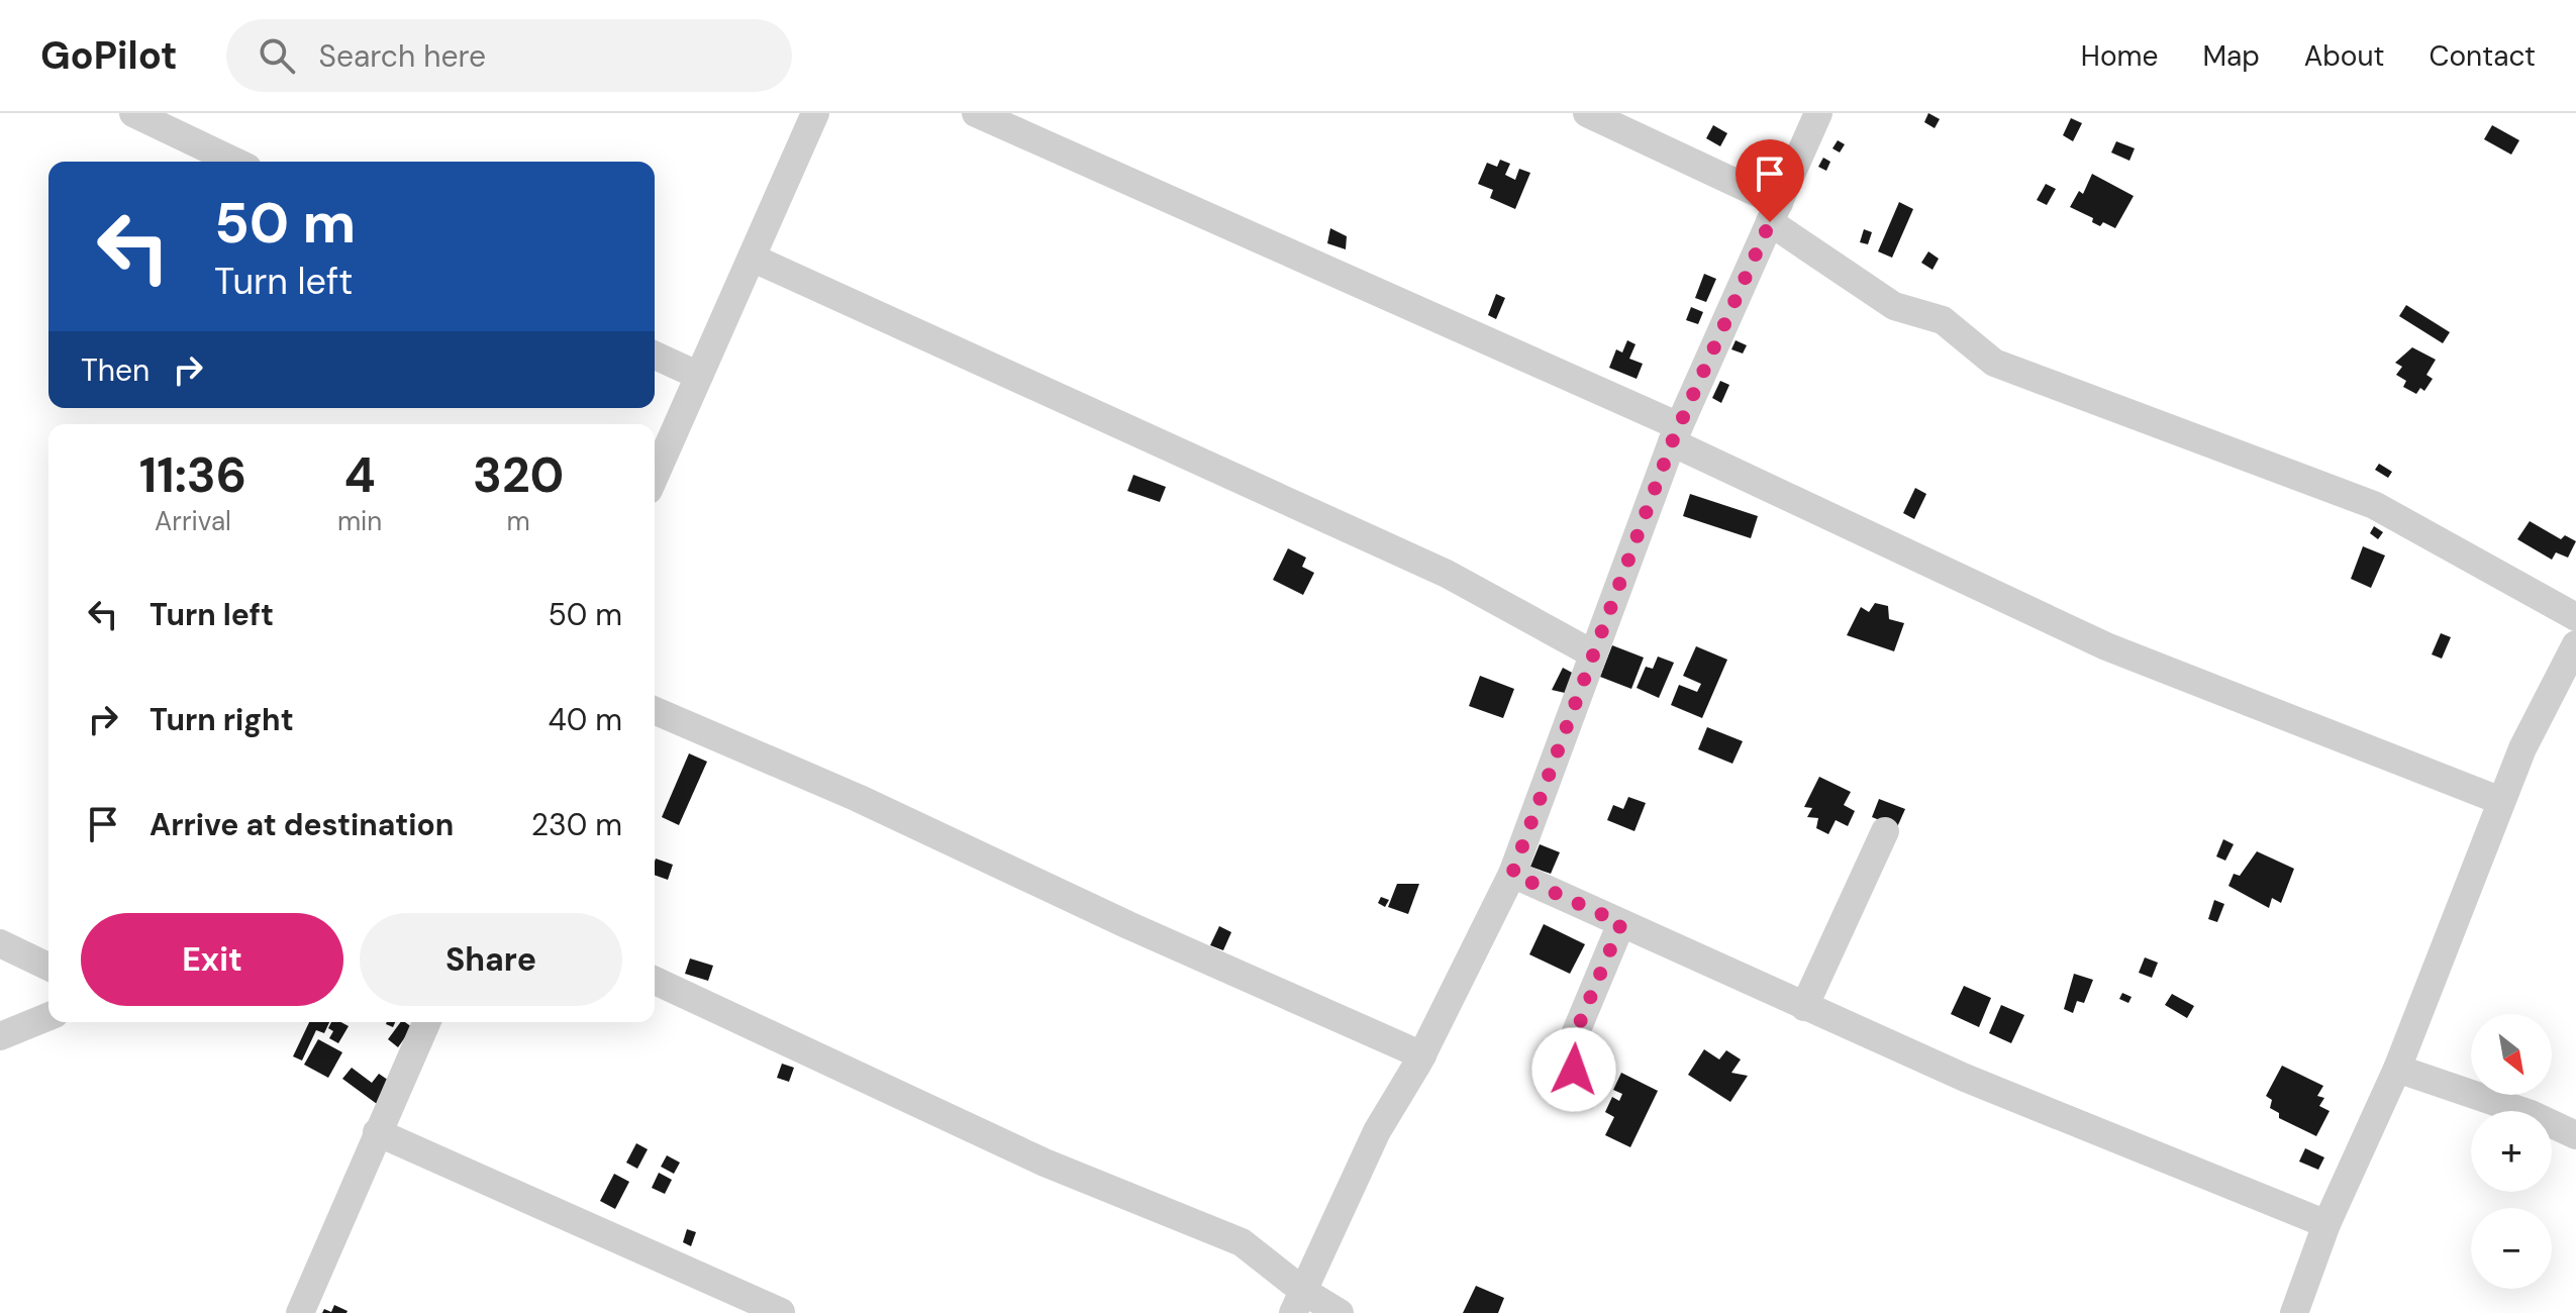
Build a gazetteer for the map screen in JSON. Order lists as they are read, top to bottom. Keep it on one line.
{"north":"bottom right","page":{"header":"GoPilot","search":"Search here","nav":["Home","Map","About","Contact"],"turn":["50 m","Turn left"],"then":"Then","eta":["11:36","Arrival","4","min","320","m"],"list":[{"name":"Turn left","value":"50 m"},{"name":"Turn right","value":"40 m"},{"name":"Arrive at destination","value":"230 m"}],"buttons":["Exit","Share"],"map_buttons":["+","−"]}}
